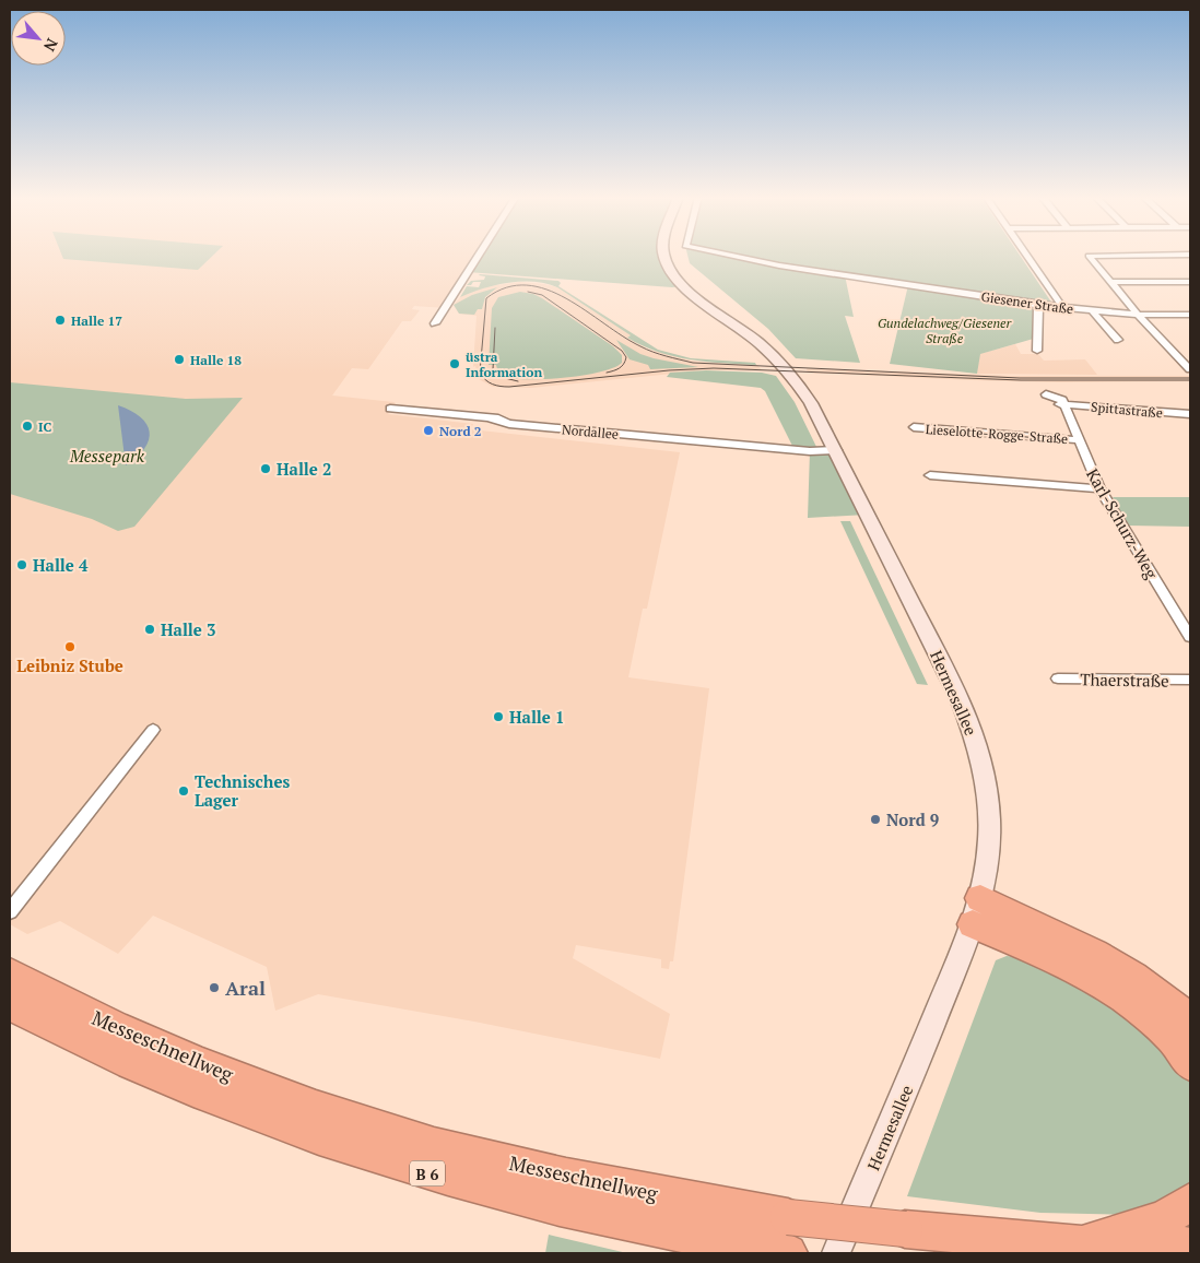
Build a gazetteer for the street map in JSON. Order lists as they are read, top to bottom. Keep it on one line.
{"streets":{"highway":["Messeschnellweg","B 6"],"main road":["Hermesallee"],"street":["Giesener Straße","Spittastraße","Nordallee","Lieselotte-Rogge-Straße","Karl-Schurz-Weg","Thaerstraße"]},"crossings":[["Spittastraße","Karl-Schurz-Weg"],["Nordallee","Hermesallee"],["Lieselotte-Rogge-Straße","Karl-Schurz-Weg"]],"parks":["Gundelachweg/Giesener Straße","Messepark"],"places":["Halle 17","Halle 18","üstra Information","IC","Nord 2","Halle 2","Halle 4","Halle 3","Leibniz Stube","Halle 1","Technisches Lager","Nord 9","Aral"],"north":"bottom right"}
